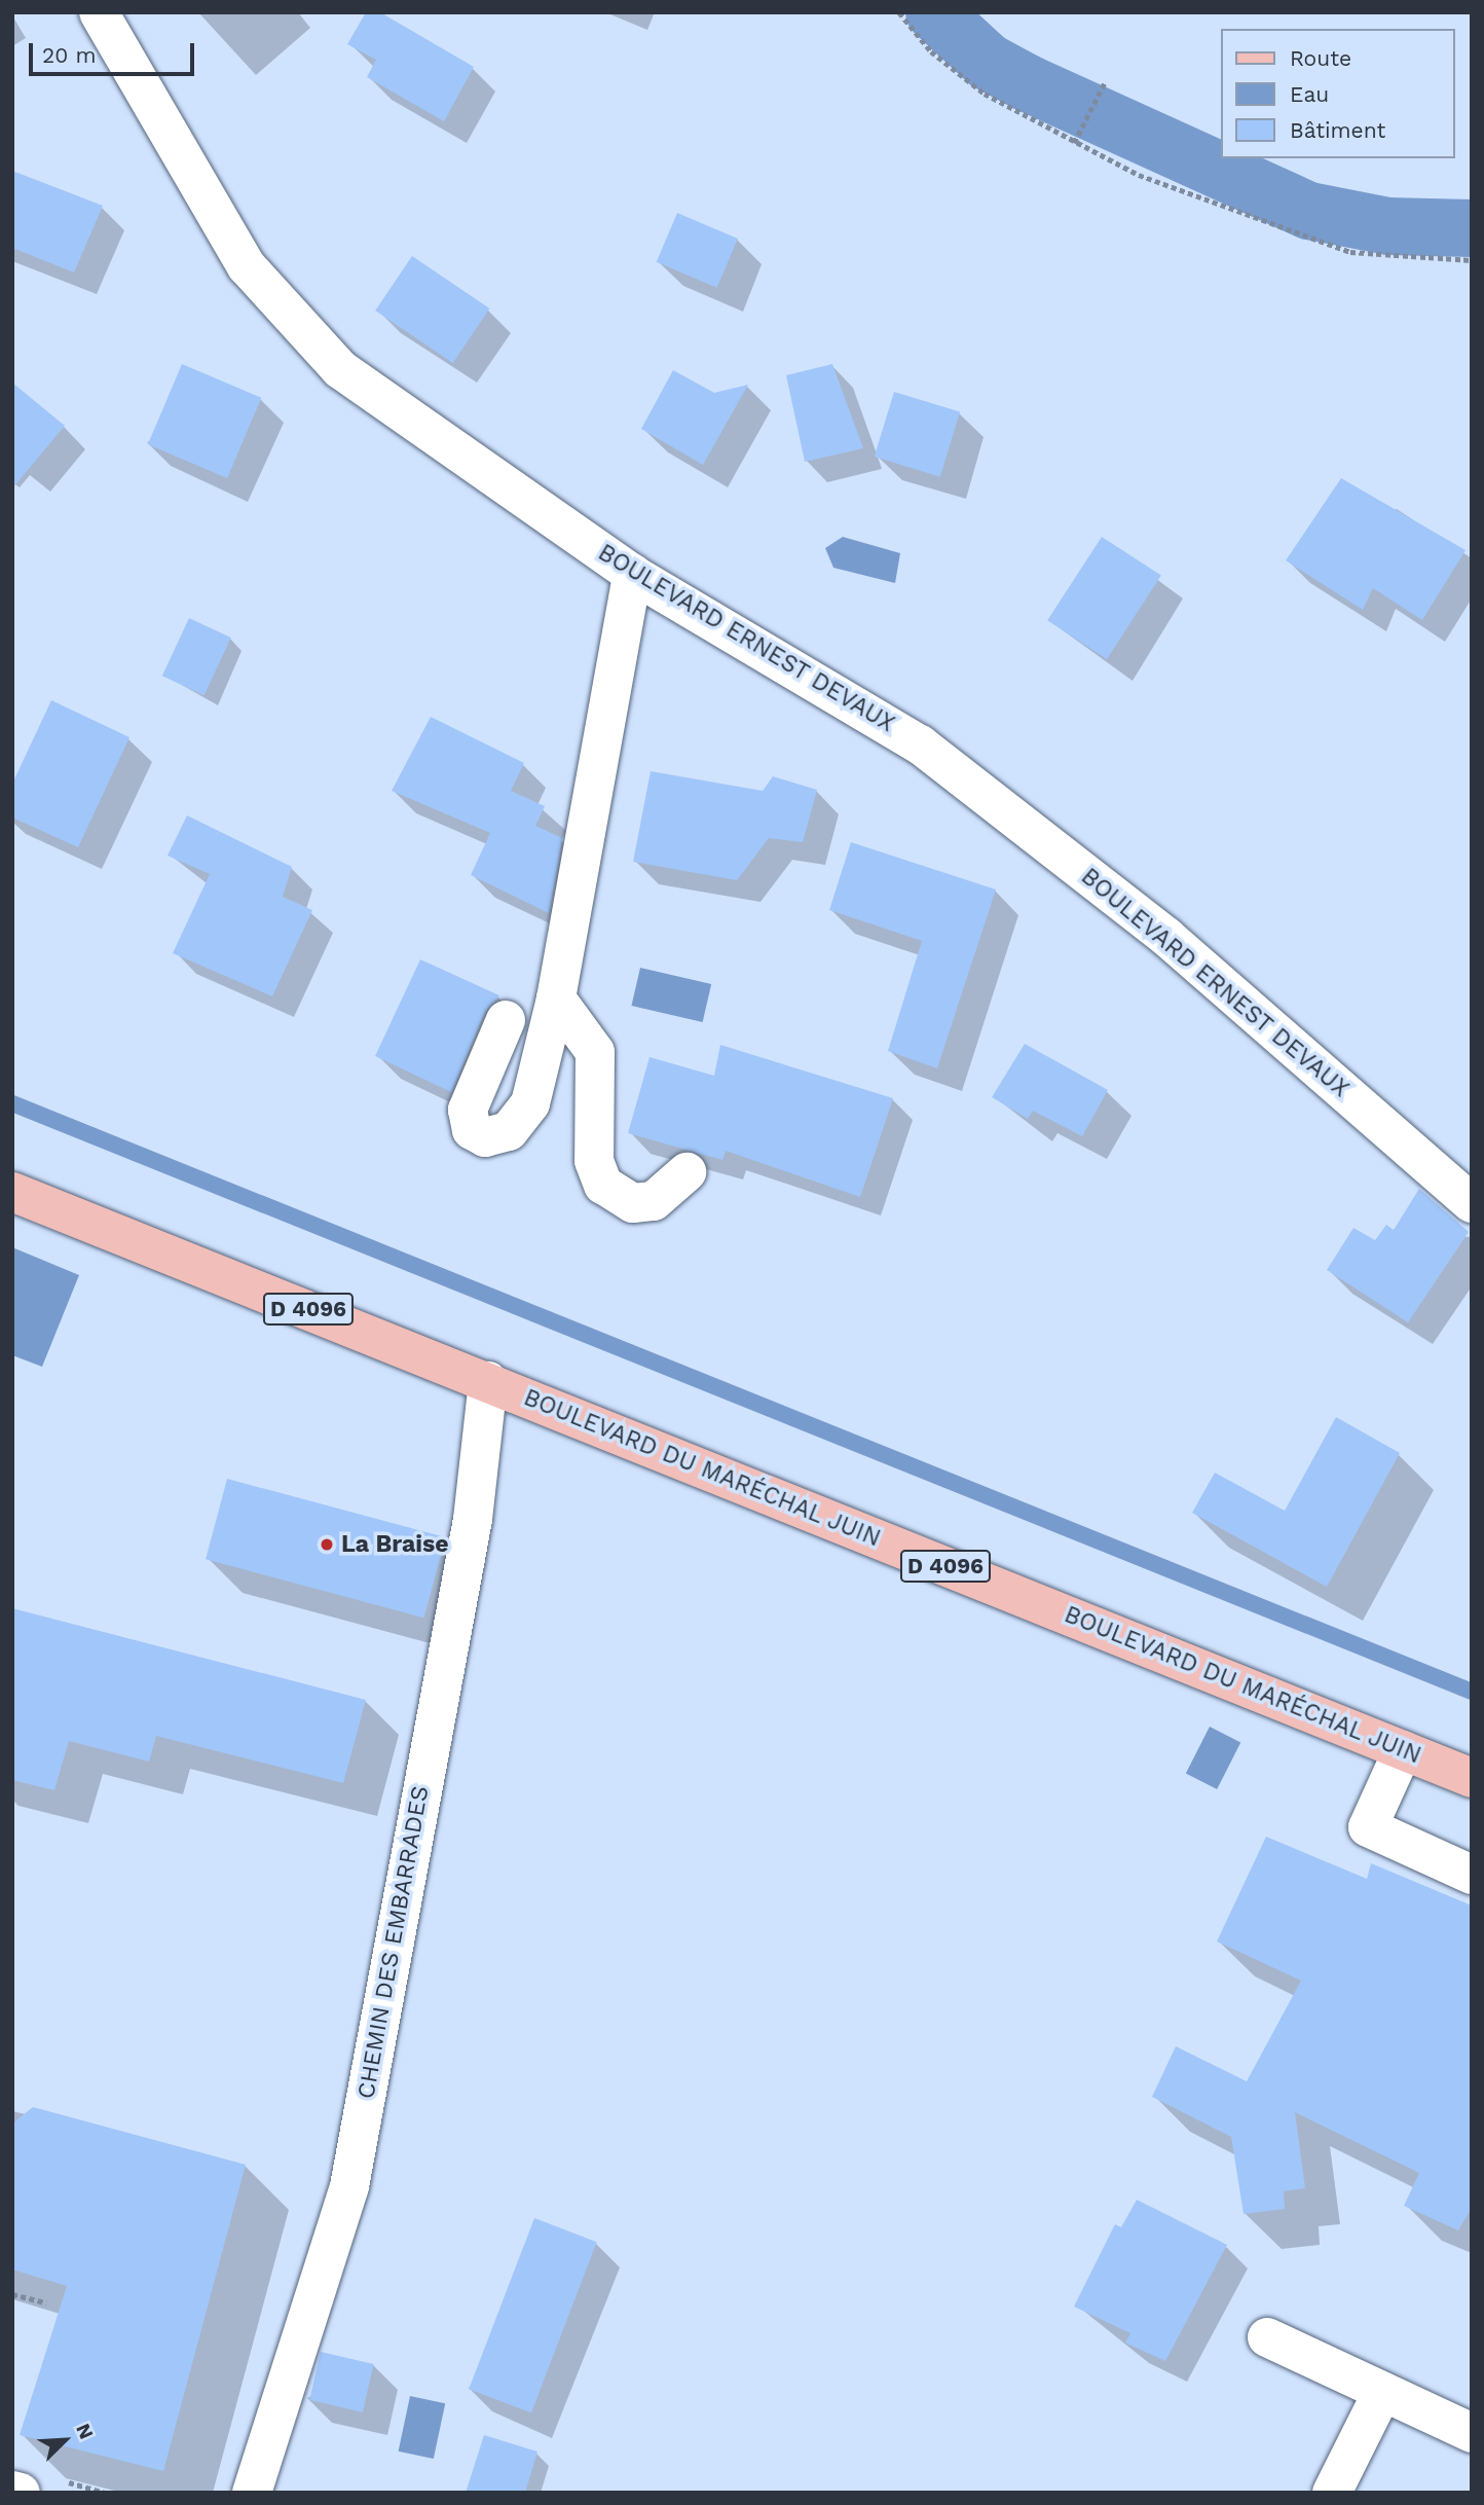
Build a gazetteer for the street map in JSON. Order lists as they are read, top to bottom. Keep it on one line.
{"streets":{"main road":["D 4096","BOULEVARD DU MARÉCHAL JUIN"],"street":["BOULEVARD ERNEST DEVAUX","CHEMIN DES EMBARRADES"]},"crossings":[["BOULEVARD DU MARÉCHAL JUIN","CHEMIN DES EMBARRADES"]],"places":["La Braise"],"legend":["Route","Eau","Bâtiment"],"scale_bar":"20 m","north":"top right"}
